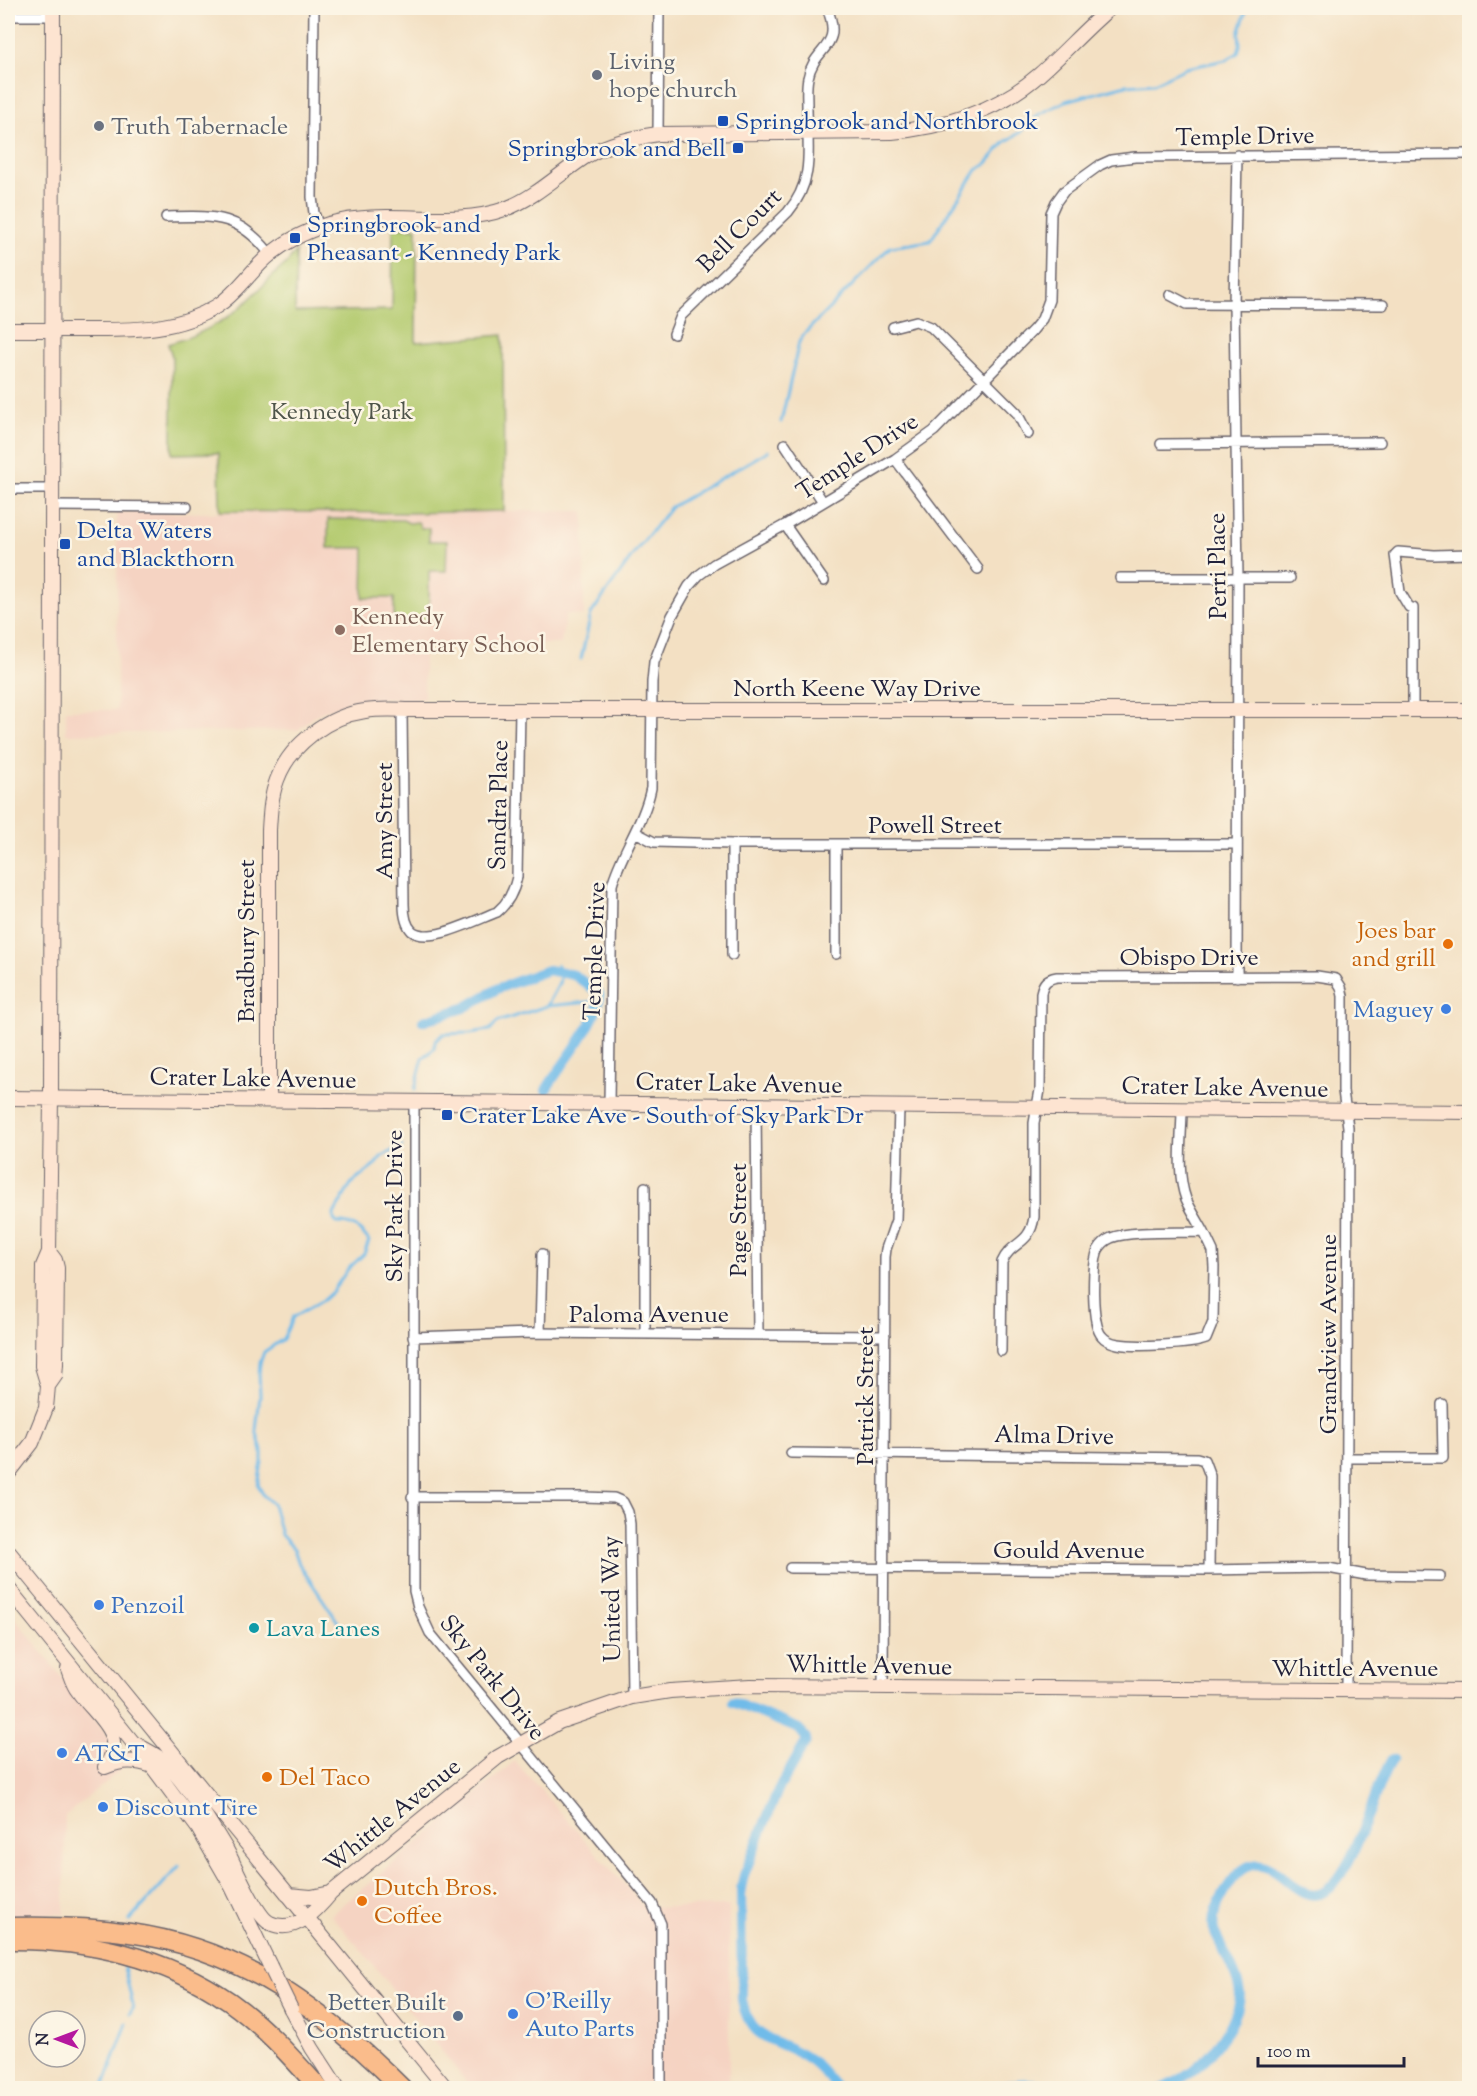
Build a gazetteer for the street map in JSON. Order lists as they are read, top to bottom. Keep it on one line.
{"streets":{"main road":["North Keene Way Drive","Bradbury Street","Crater Lake Avenue","Whittle Avenue"],"street":["Temple Drive","Bell Court","Perri Place","Sandra Place","Amy Street","Powell Street","Obispo Drive","Sky Park Drive","Page Street","Paloma Avenue","Grandview Avenue","Patrick Street","Alma Drive","Gould Avenue","United Way"]},"crossings":[["Temple Drive","Perri Place"],["Temple Drive","North Keene Way Drive"],["Temple Drive","Powell Street"],["Temple Drive","Crater Lake Avenue"],["Perri Place","North Keene Way Drive"],["Perri Place","Powell Street"],["Perri Place","Obispo Drive"],["North Keene Way Drive","Sandra Place"],["North Keene Way Drive","Amy Street"],["North Keene Way Drive","Bradbury Street"],["Sandra Place","Amy Street"],["Bradbury Street","Crater Lake Avenue"],["Obispo Drive","Crater Lake Avenue"],["Obispo Drive","Grandview Avenue"],["Crater Lake Avenue","Sky Park Drive"],["Crater Lake Avenue","Page Street"],["Crater Lake Avenue","Grandview Avenue"],["Crater Lake Avenue","Patrick Street"],["Sky Park Drive","Paloma Avenue"],["Sky Park Drive","United Way"],["Sky Park Drive","Whittle Avenue"],["Page Street","Paloma Avenue"],["Paloma Avenue","Patrick Street"],["Grandview Avenue","Gould Avenue"],["Grandview Avenue","Whittle Avenue"],["Patrick Street","Alma Drive"],["Patrick Street","Gould Avenue"],["Patrick Street","Whittle Avenue"],["Alma Drive","Gould Avenue"],["United Way","Whittle Avenue"]],"parks":["Kennedy Park"],"places":{"other":["Living hope church","Truth Tabernacle","Kennedy Elementary School","Joes bar and grill","Maguey","Penzoil","Lava Lanes","AT&T","Del Taco","Discount Tire","Dutch Bros. Coffee","O'Reilly Auto Parts","Better Built Construction"],"transit":["Springbrook and Northbrook","Springbrook and Bell","Springbrook and Pheasant - Kennedy Park","Delta Waters and Blackthorn","Crater Lake Ave - South of Sky Park Dr"]},"scale_bar":"100 m","north":"left"}
